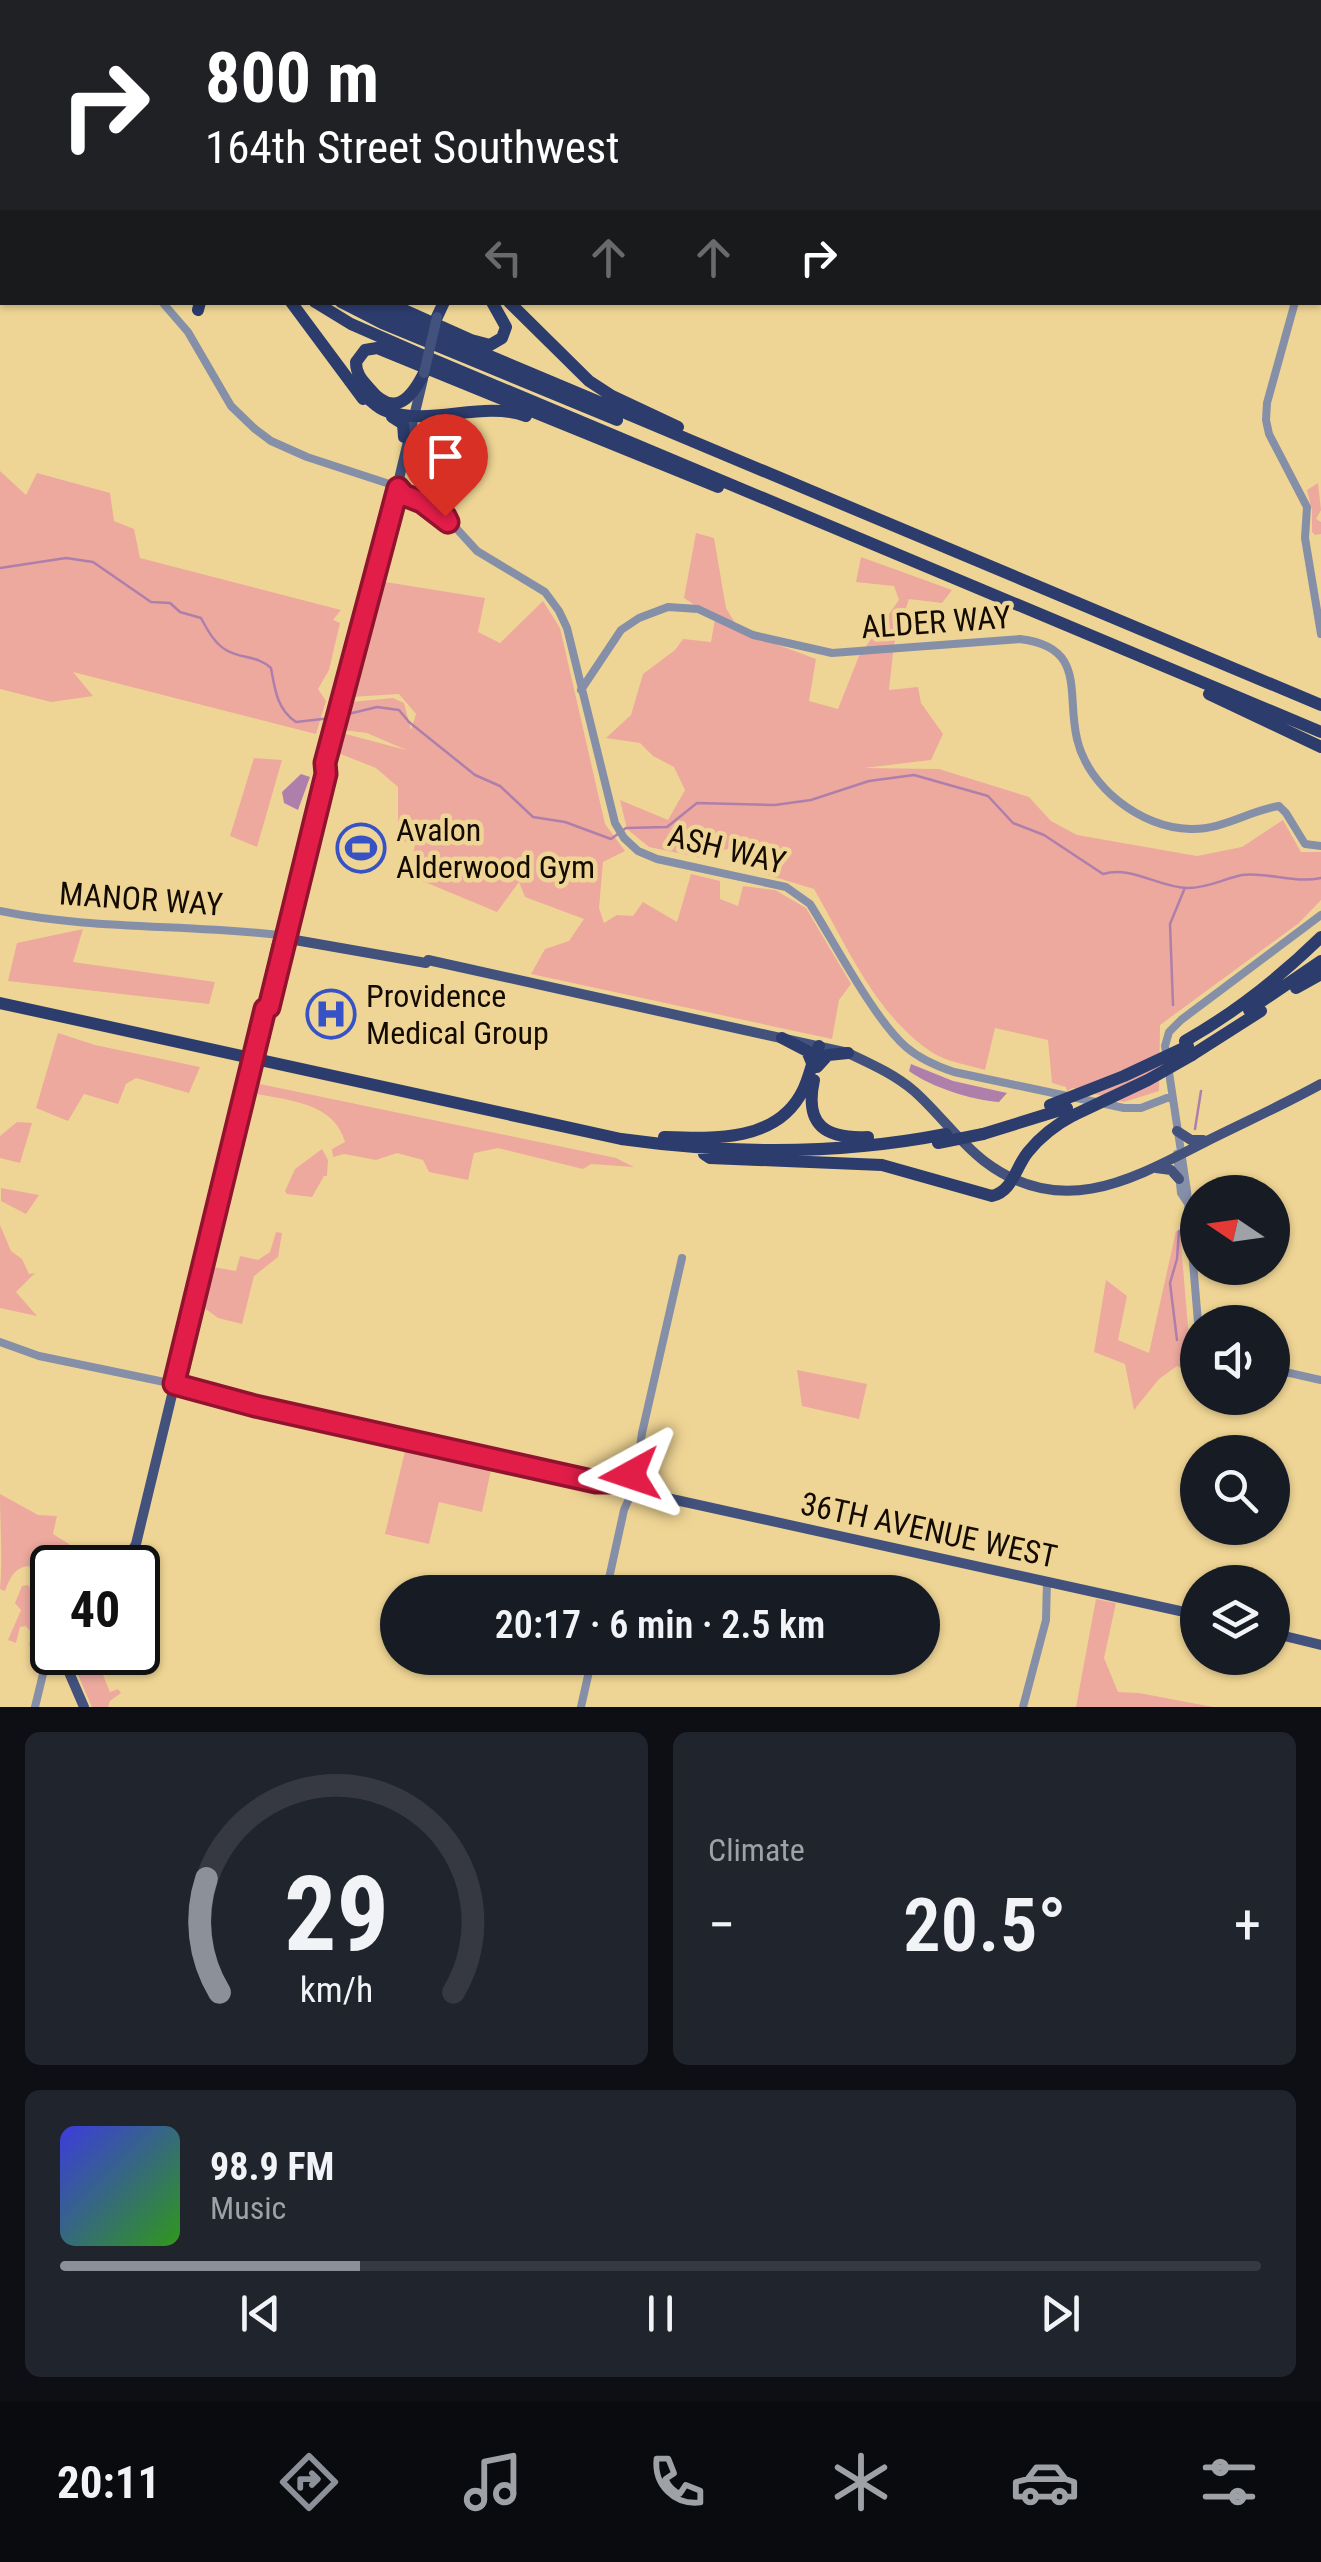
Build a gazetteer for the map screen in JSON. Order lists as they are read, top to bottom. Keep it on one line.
{"streets":{"main road":["36TH AVENUE WEST"],"street":["ALDER WAY","ASH WAY","MANOR WAY"]},"crossings":[["ALDER WAY","ASH WAY"]],"places":{"sports":["Avalon Alderwood Gym"],"hospital":["Providence Medical Group"]},"north":"left","page":{"turn":["800 m","164th Street Southwest"],"limit":"40","trip":"20:17 · 6 min · 2.5 km","tile":"Climate","heat":["−","20.5°","+"],"song":["98.9 FM","Music"],"tabs":"20:11","gauge":["29","km/h"]}}
